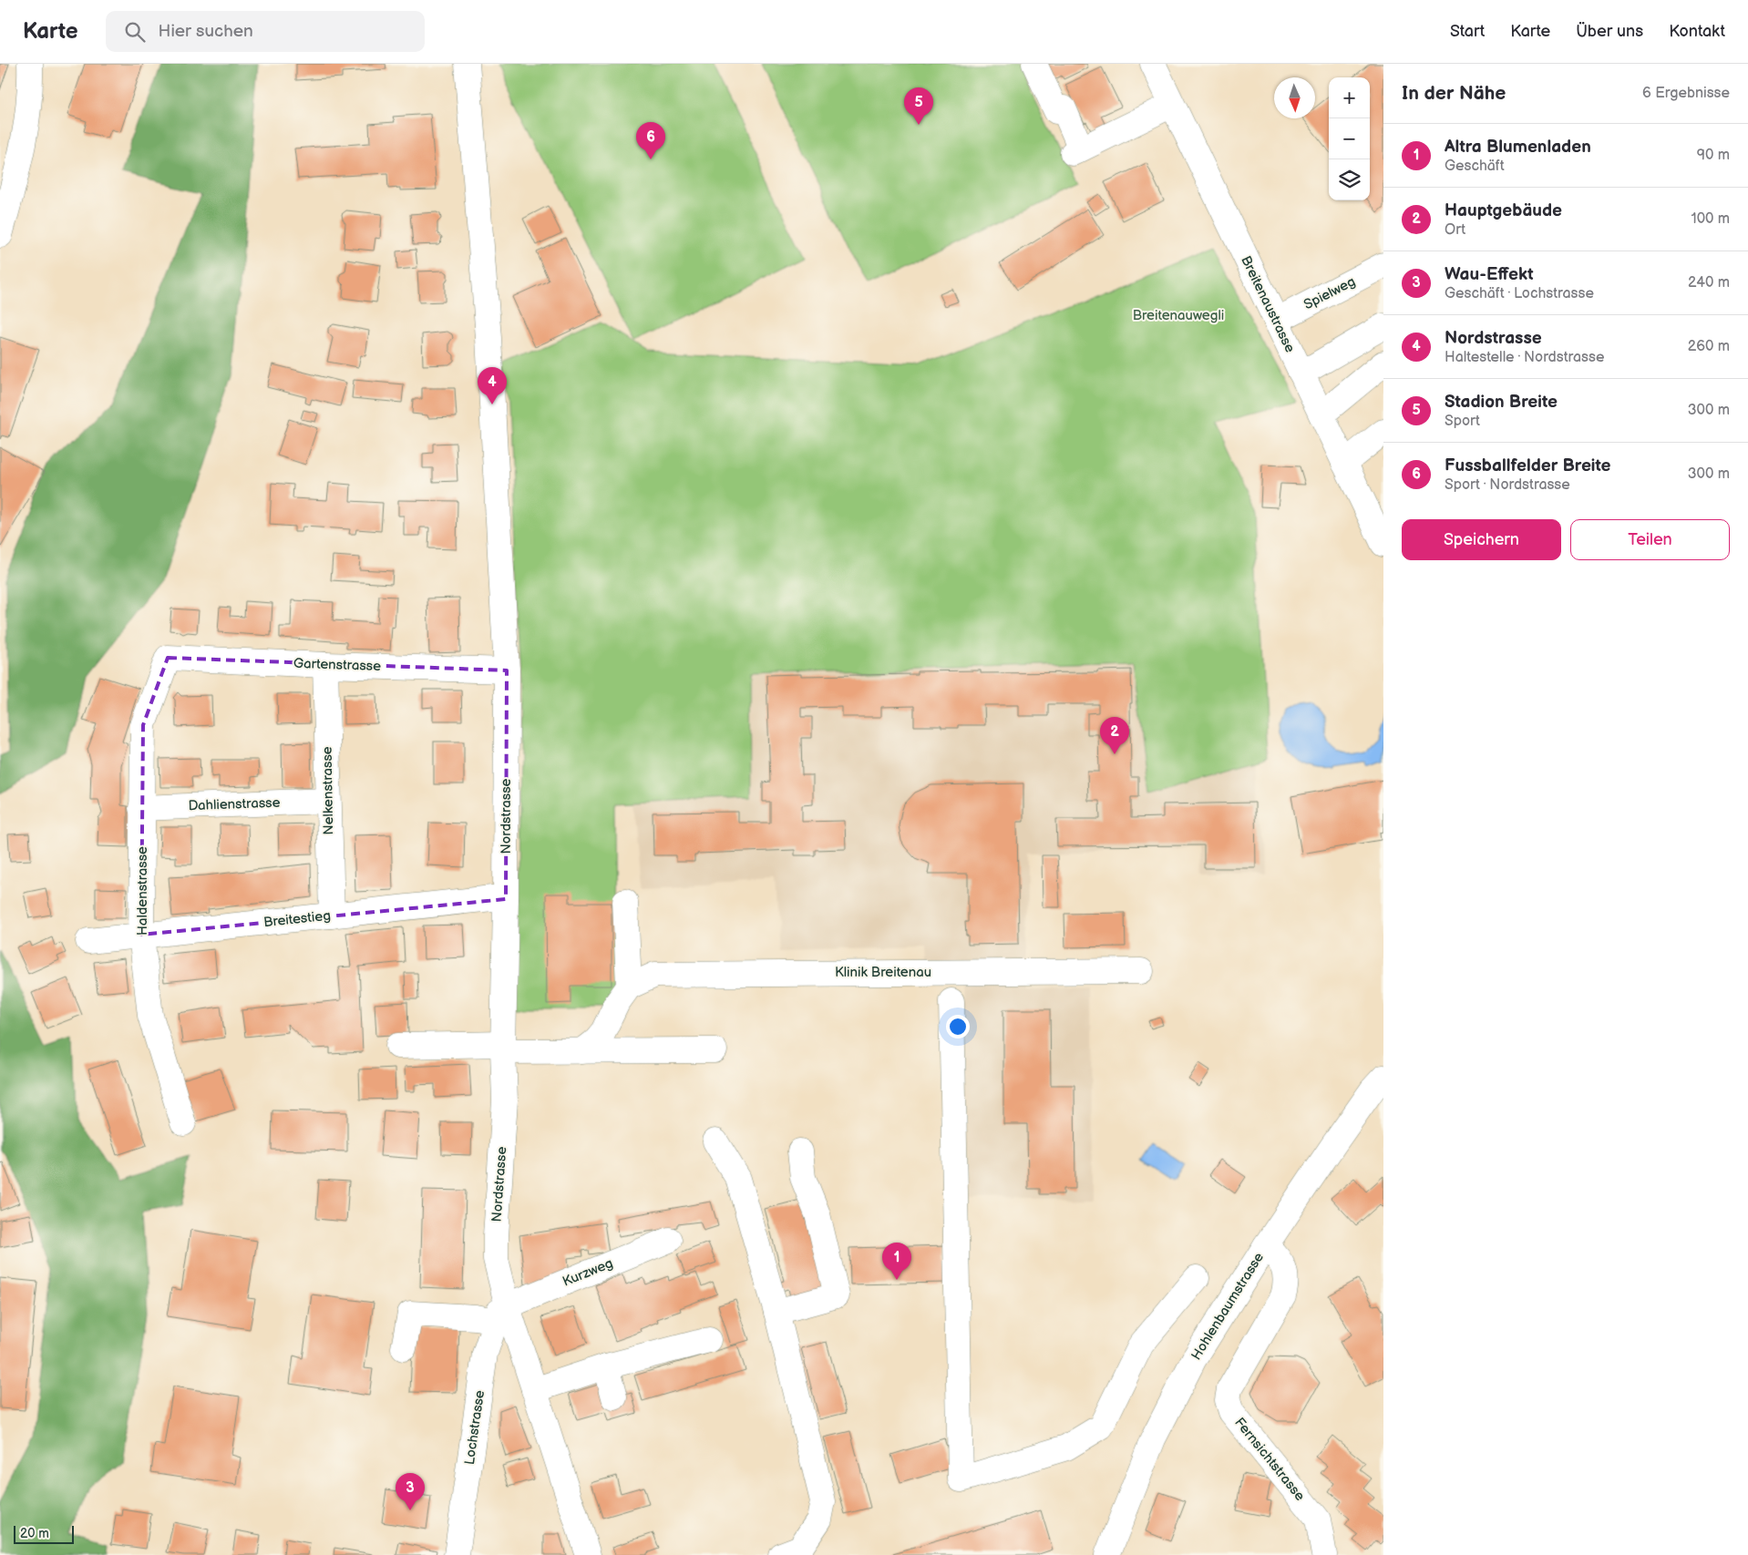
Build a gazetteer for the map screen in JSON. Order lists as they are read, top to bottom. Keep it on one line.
{"streets":{"street":["Spielweg","Breitenaustrasse","Gartenstrasse","Nelkenstrasse","Dahlienstrasse","Nordstrasse","Haldenstrasse","Breitestieg","Klinik Breitenau","Kurzweg","Hohlenbaumstrasse","Lochstrasse","Fernsichtstrasse"]},"crossings":[["Spielweg","Breitenaustrasse"],["Gartenstrasse","Nelkenstrasse"],["Gartenstrasse","Nordstrasse"],["Gartenstrasse","Haldenstrasse"],["Nelkenstrasse","Dahlienstrasse"],["Nelkenstrasse","Breitestieg"],["Dahlienstrasse","Haldenstrasse"],["Nordstrasse","Breitestieg"],["Nordstrasse","Kurzweg"],["Nordstrasse","Lochstrasse"],["Haldenstrasse","Breitestieg"],["Kurzweg","Lochstrasse"],["Hohlenbaumstrasse","Fernsichtstrasse"]],"parks":["Breitenauwegli"],"scale_bar":"20 m","north":"bottom","page":{"header":"Karte","search":"Hier suchen","nav":["Start","Karte","Über uns","Kontakt"],"heading":["In der Nähe","6 Ergebnisse"],"map_buttons":["+","−"],"pins":["5","6","4","2","1","3"],"list":[{"mark":"1","name":"Altra Blumenladen","note":"Geschäft","value":"90 m"},{"mark":"2","name":"Hauptgebäude","note":"Ort","value":"100 m"},{"mark":"3","name":"Wau-Effekt","note":"Geschäft · Lochstrasse","value":"240 m"},{"mark":"4","name":"Nordstrasse","note":"Haltestelle · Nordstrasse","value":"260 m"},{"mark":"5","name":"Stadion Breite","note":"Sport","value":"300 m"},{"mark":"6","name":"Fussballfelder Breite","note":"Sport · Nordstrasse","value":"300 m"}],"buttons":["Speichern","Teilen"],"scale":"20 m"}}
